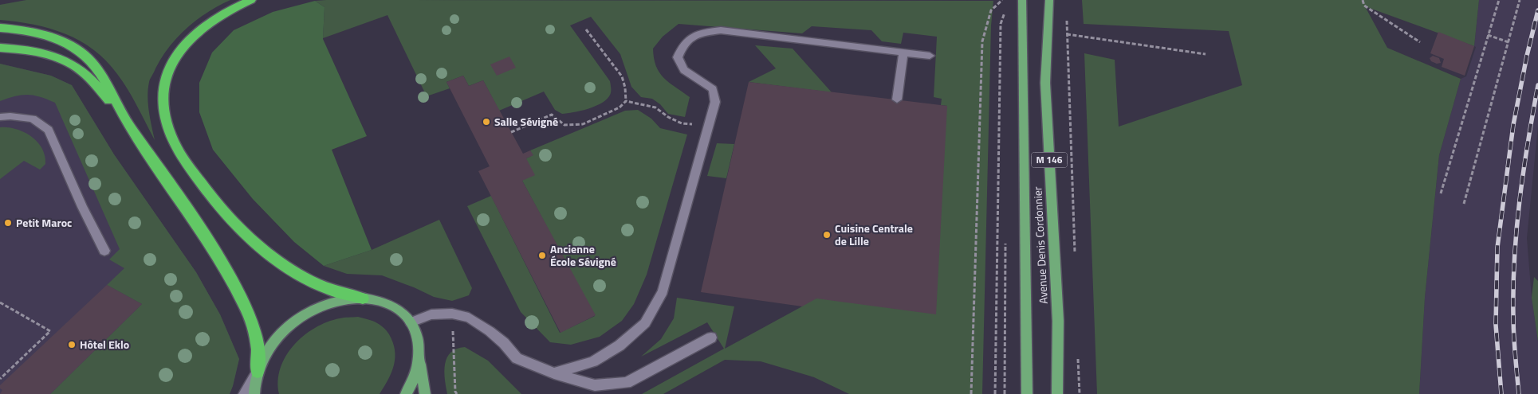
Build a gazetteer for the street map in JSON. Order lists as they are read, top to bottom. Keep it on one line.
{"streets":{"main road":["M 146","Avenue Denis Cordonnier"]},"places":["Salle Sévigné","Petit Maroc","Cuisine Centrale de Lille","Ancienne École Sévigné","Hôtel Eklo"]}
